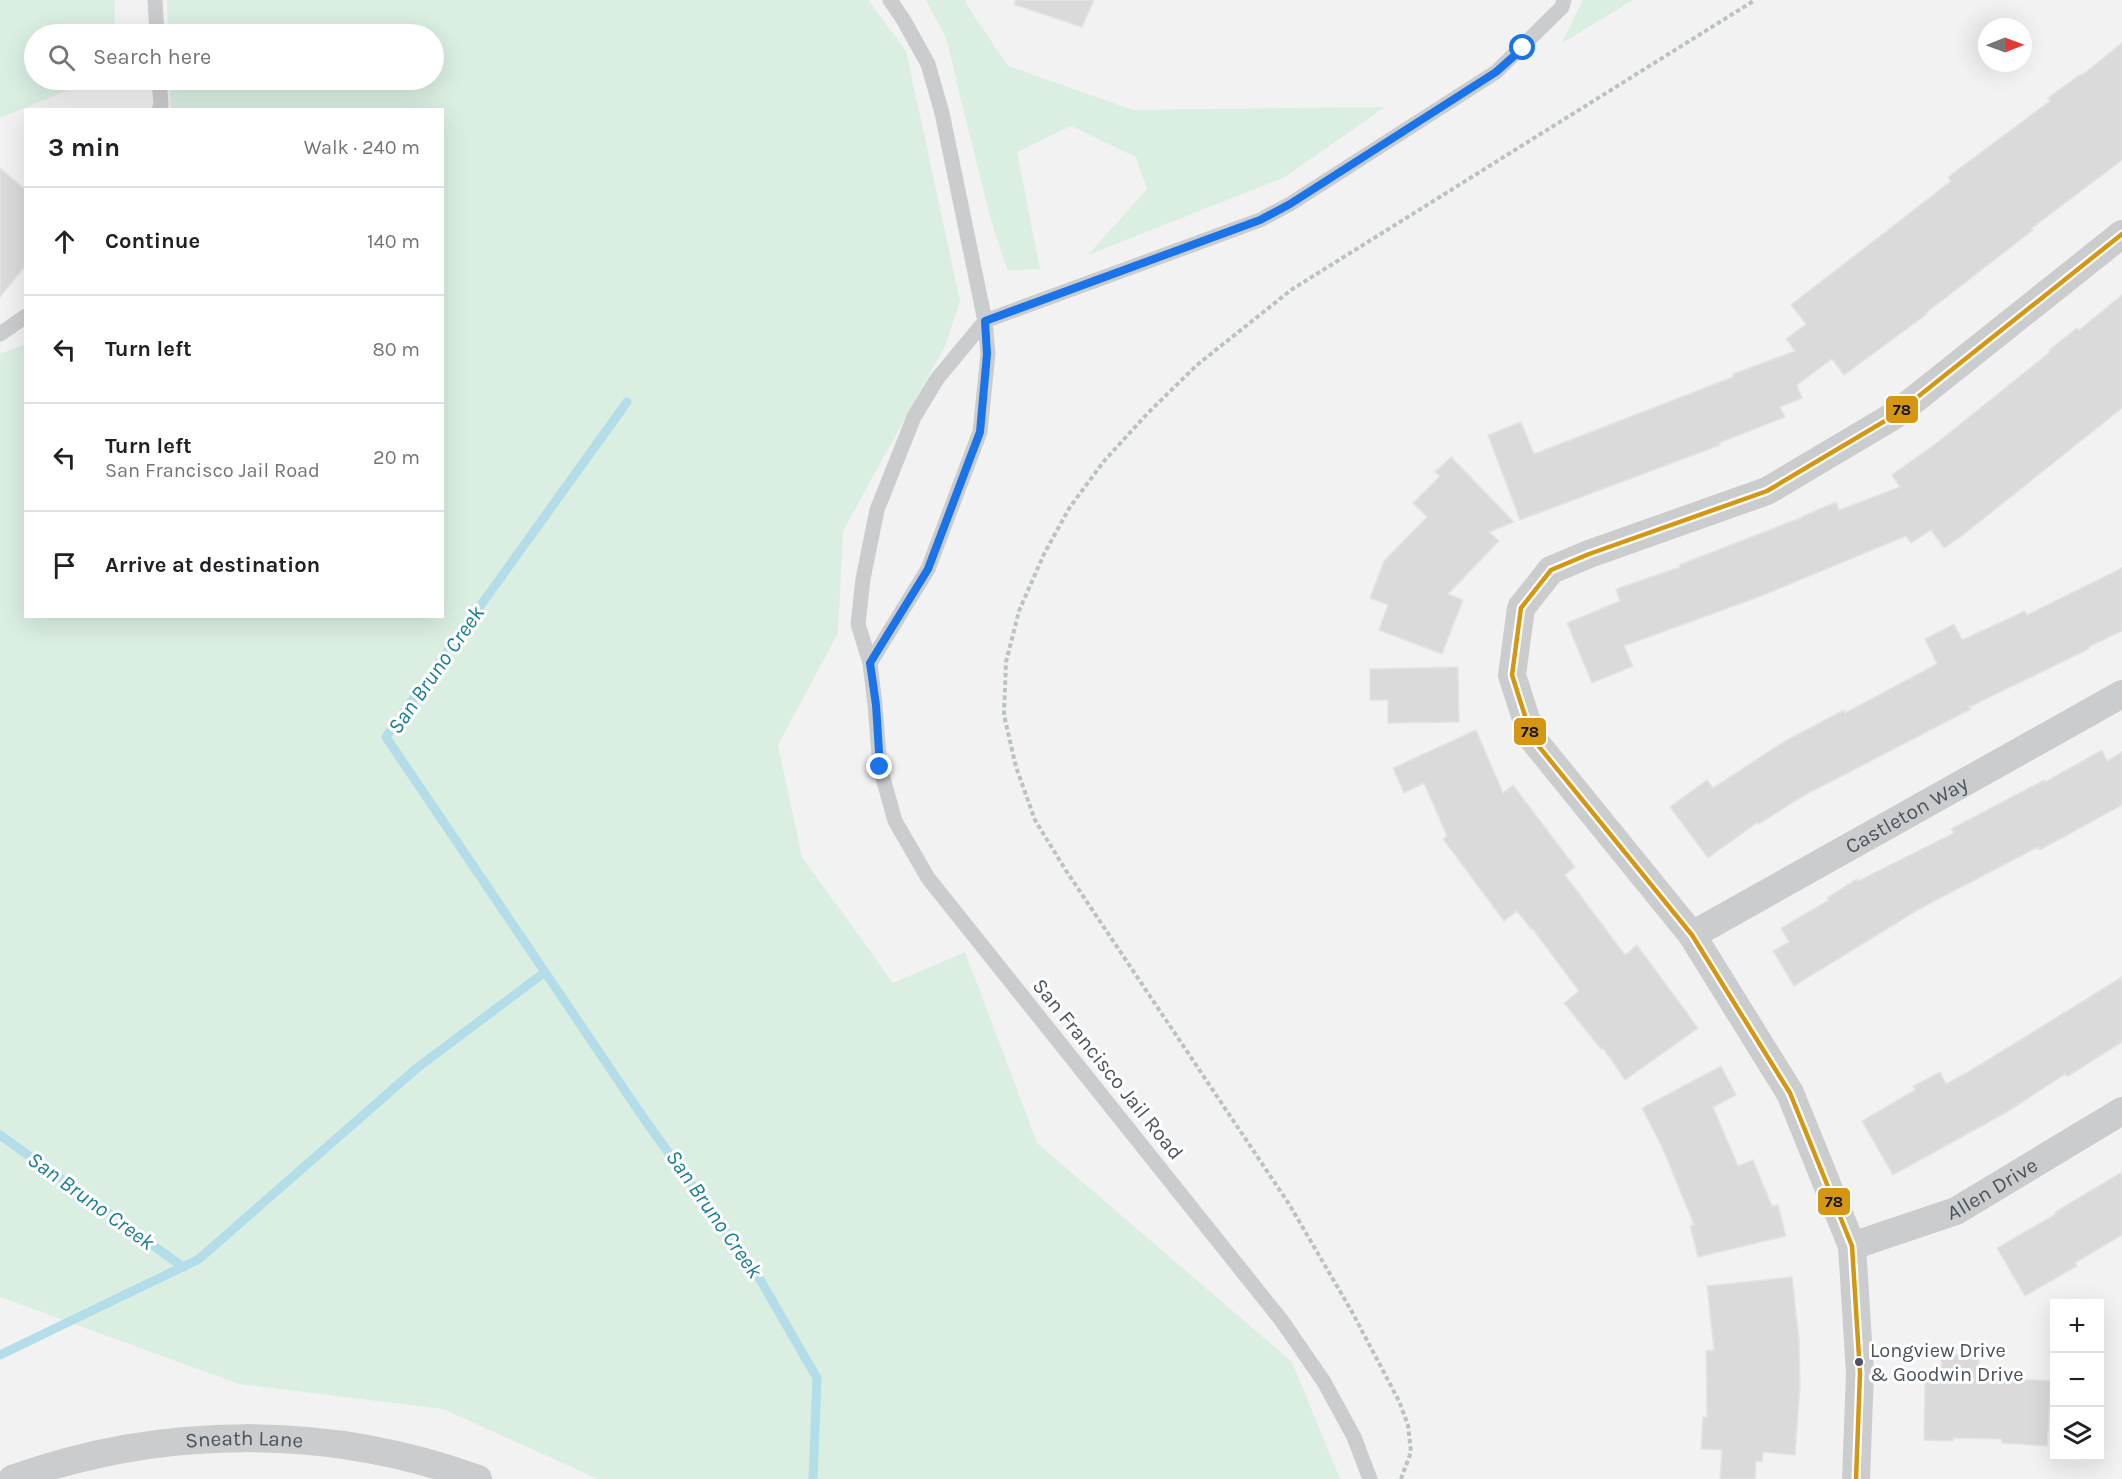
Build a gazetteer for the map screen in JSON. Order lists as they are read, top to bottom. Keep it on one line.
{"streets":{"street":["Castleton Way","Allen Drive","Sneath Lane"],"lane":["San Francisco Jail Road"]},"water":["San Bruno Creek"],"places":["Longview Drive & Goodwin Drive"],"lines":["transit line 78"],"north":"right","page":{"search":"Search here","heading":["3 min","Walk · 240 m"],"list":[["Continue","140 m"],["Turn left","80 m"],["Turn left","San Francisco Jail Road","20 m"],"Arrive at destination"],"map_buttons":["+","−"]}}
